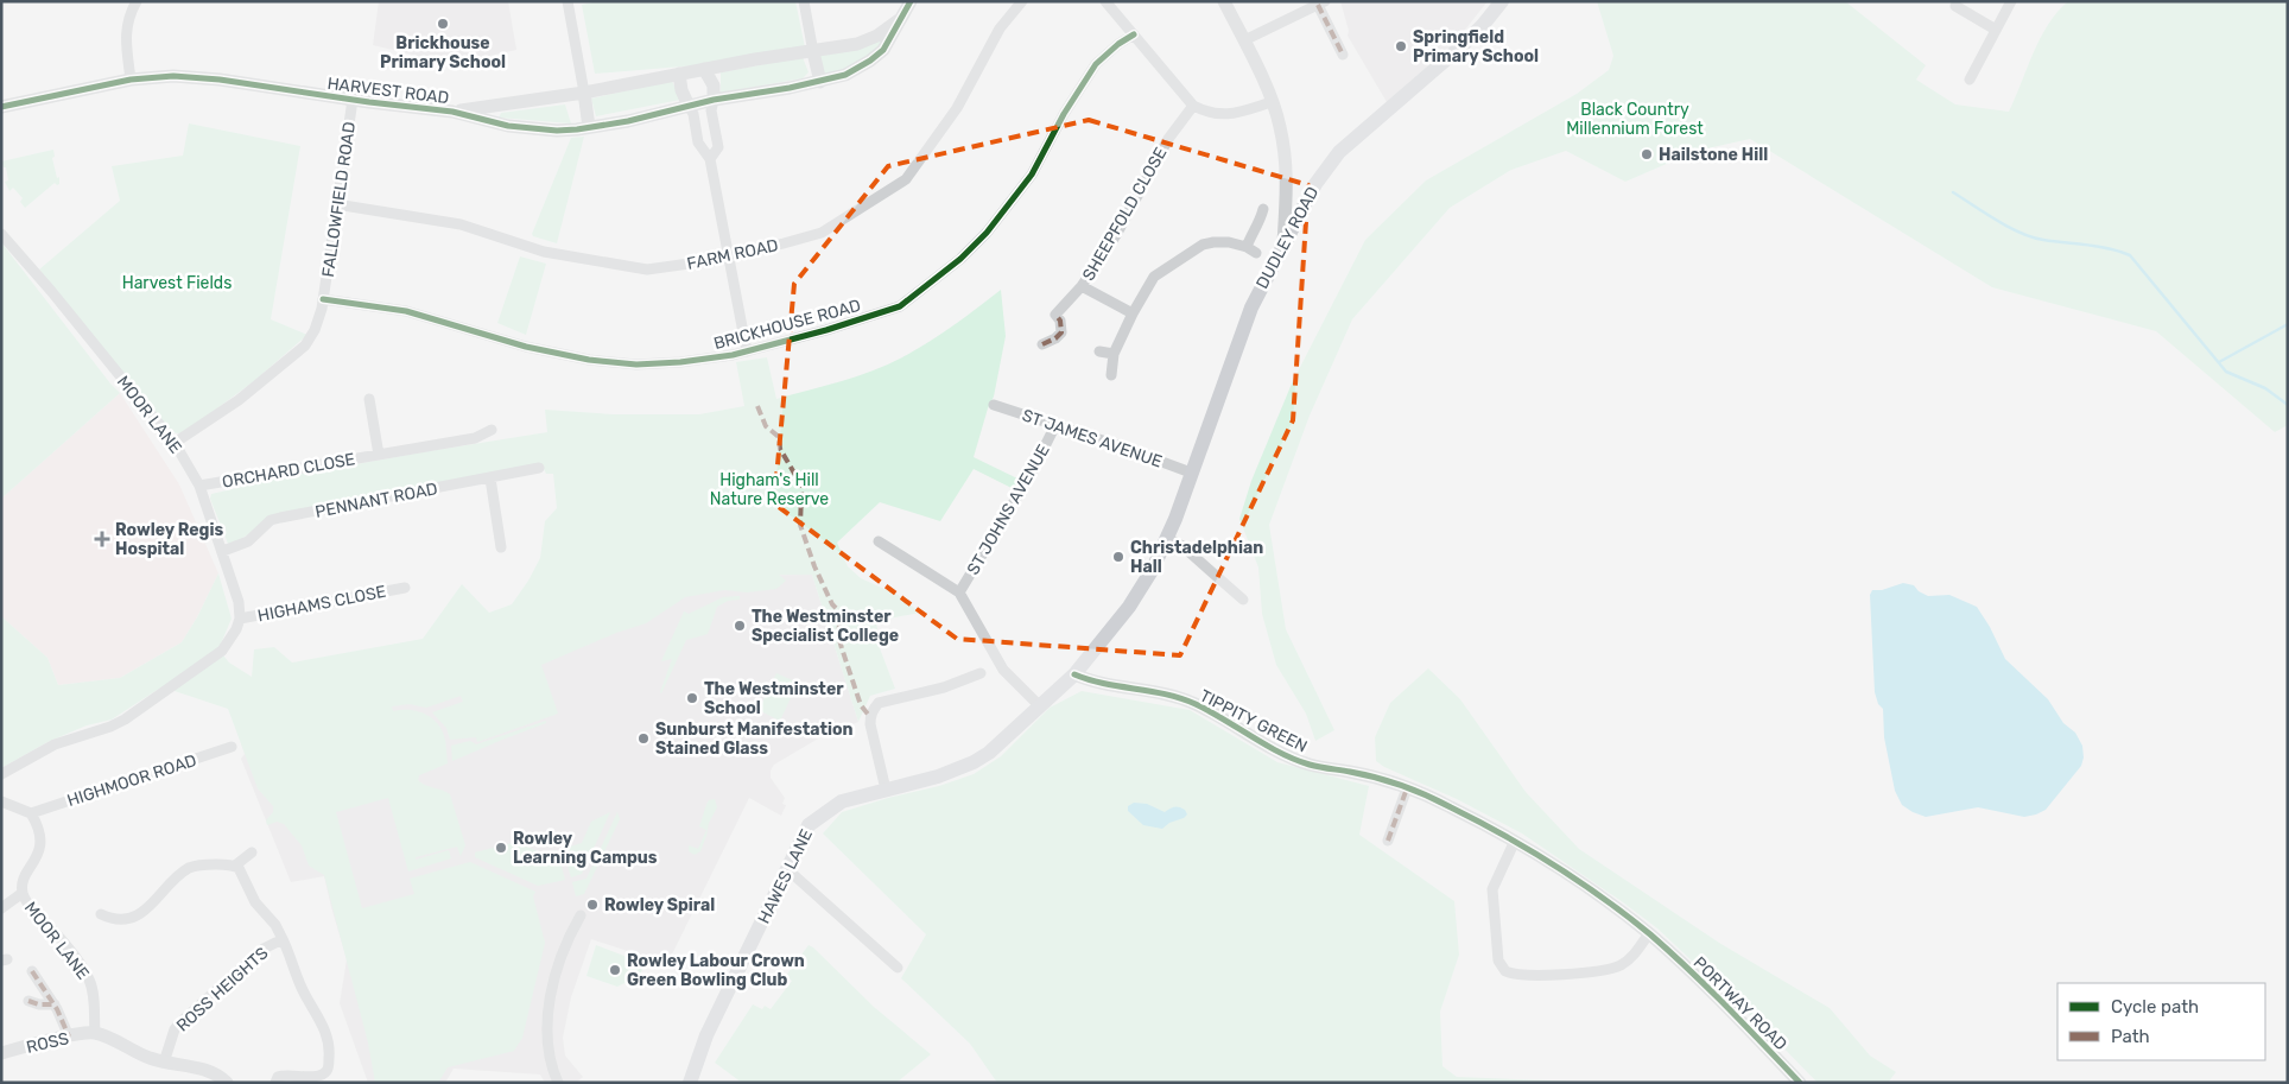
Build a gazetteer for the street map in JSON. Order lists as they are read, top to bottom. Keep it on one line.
{"streets":{"main road":["DUDLEY ROAD","HAWES LANE"],"street":["HARVEST ROAD","FALLOWFIELD ROAD","SHEEPFOLD CLOSE","FARM ROAD","BRICKHOUSE ROAD","MOOR LANE","ST JAMES AVENUE","ORCHARD CLOSE","PENNANT ROAD","ST JOHNS AVENUE","HIGHAMS CLOSE","TIPPITY GREEN","HIGHMOOR ROAD","ROSS HEIGHTS","PORTWAY ROAD","ROSS"]},"crossings":[["HARVEST ROAD","FALLOWFIELD ROAD"],["FALLOWFIELD ROAD","FARM ROAD"],["FALLOWFIELD ROAD","BRICKHOUSE ROAD"],["FALLOWFIELD ROAD","MOOR LANE"],["DUDLEY ROAD","ST JAMES AVENUE"],["DUDLEY ROAD","TIPPITY GREEN"],["DUDLEY ROAD","HAWES LANE"],["MOOR LANE","ORCHARD CLOSE"],["MOOR LANE","PENNANT ROAD"],["MOOR LANE","HIGHAMS CLOSE"],["MOOR LANE","HIGHMOOR ROAD"],["MOOR LANE","ROSS"],["ST JAMES AVENUE","ST JOHNS AVENUE"],["TIPPITY GREEN","HAWES LANE"],["TIPPITY GREEN","PORTWAY ROAD"]],"parks":["Black Country Millennium Forest","Harvest Fields","Higham's Hill Nature Reserve"],"places":{"other":["Brickhouse Primary School","Springfield Primary School","Hailstone Hill","Christadelphian Hall","The Westminster Specialist College","The Westminster School","Sunburst Manifestation Stained Glass","Rowley Learning Campus","Rowley Spiral","Rowley Labour Crown Green Bowling Club"],"health":["Rowley Regis Hospital"]},"legend":["Cycle path","Path"]}
